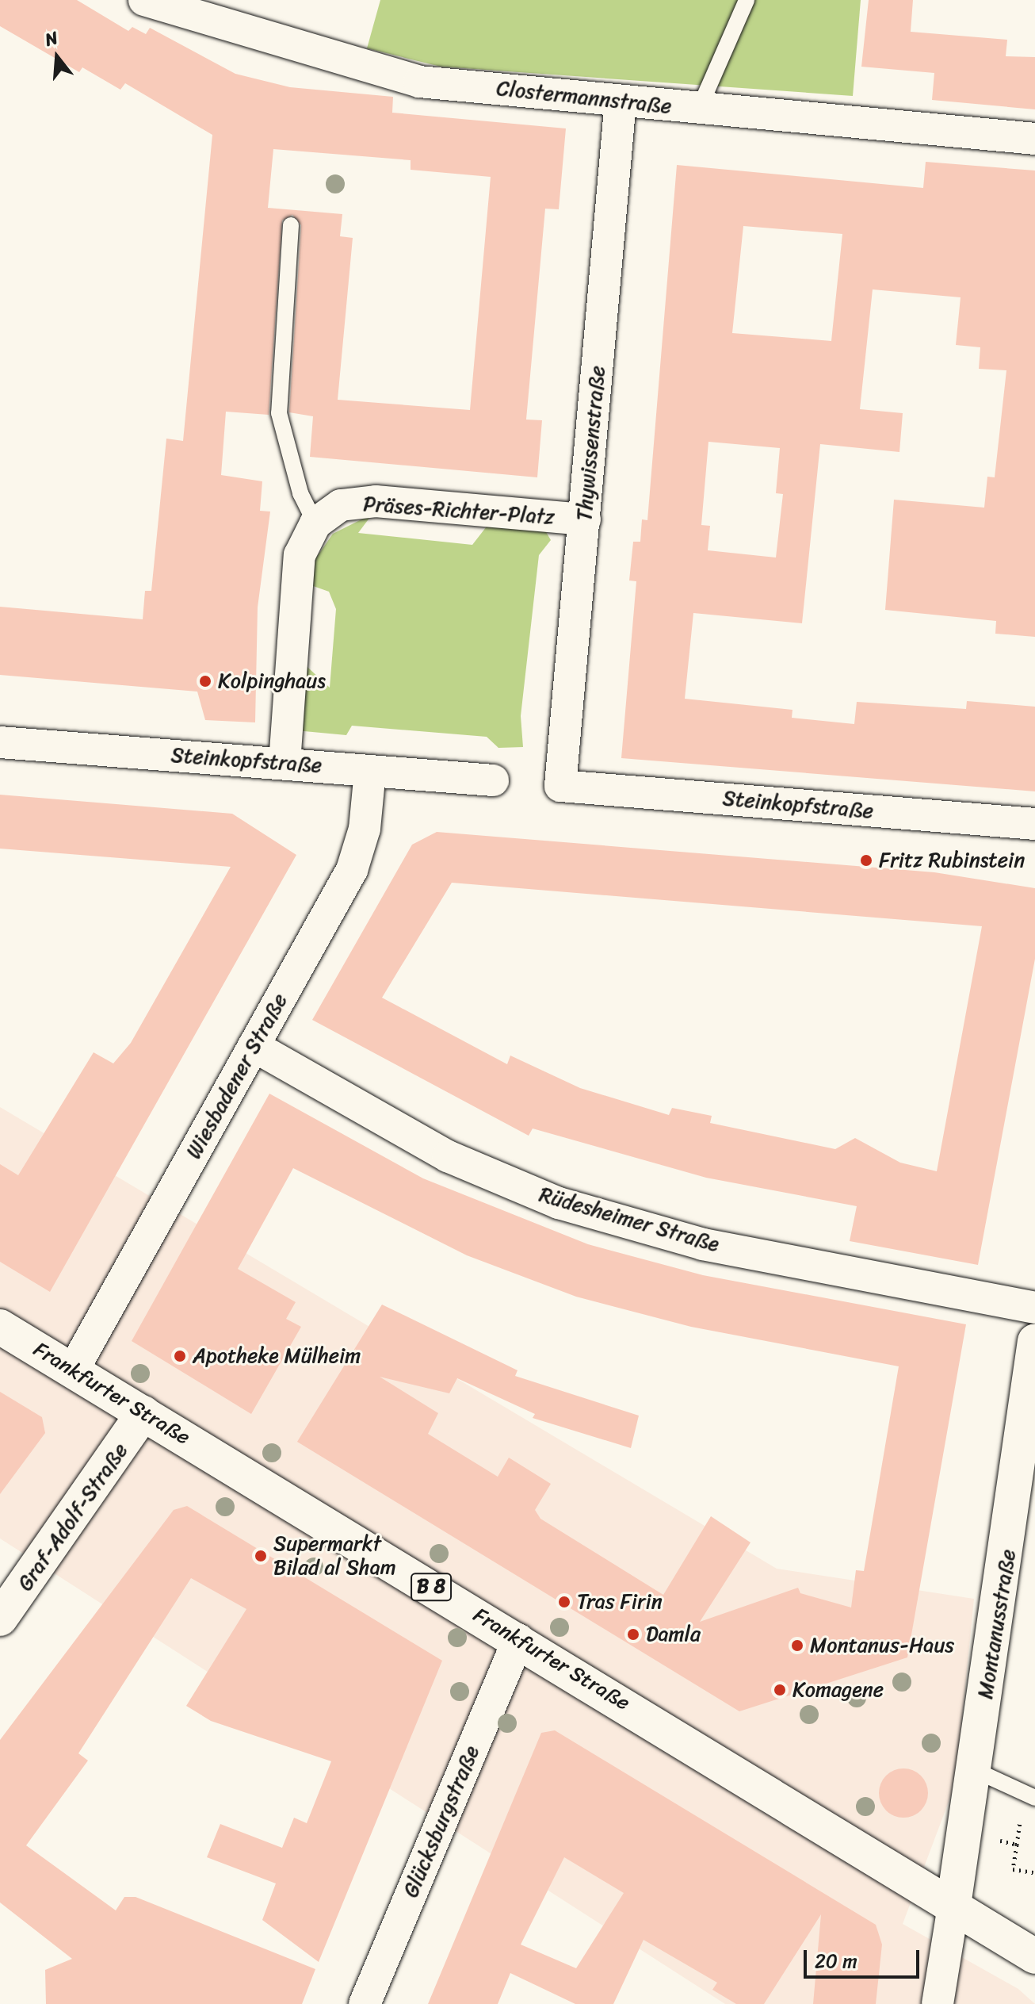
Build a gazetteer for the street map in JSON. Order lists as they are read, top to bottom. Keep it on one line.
{"streets":{"main road":["Frankfurter Straße","Graf-Adolf-Straße","B 8","Montanusstraße"],"street":["Clostermannstraße","Thywissenstraße","Präses-Richter-Platz","Steinkopfstraße","Wiesbadener Straße","Rüdesheimer Straße","Glücksburgstraße"]},"crossings":[["Clostermannstraße","Thywissenstraße"],["Thywissenstraße","Präses-Richter-Platz"],["Thywissenstraße","Steinkopfstraße"],["Präses-Richter-Platz","Steinkopfstraße"],["Steinkopfstraße","Wiesbadener Straße"],["Wiesbadener Straße","Rüdesheimer Straße"],["Wiesbadener Straße","Frankfurter Straße"],["Frankfurter Straße","Graf-Adolf-Straße"],["Frankfurter Straße","Montanusstraße"],["Frankfurter Straße","Glücksburgstraße"]],"places":["Kolpinghaus","Fritz Rubinstein","Apotheke Mülheim","Supermarkt Bilad al Sham","Tras Firin","Damla","Montanus-Haus","Komagene"],"scale_bar":"20 m","north":"top"}
